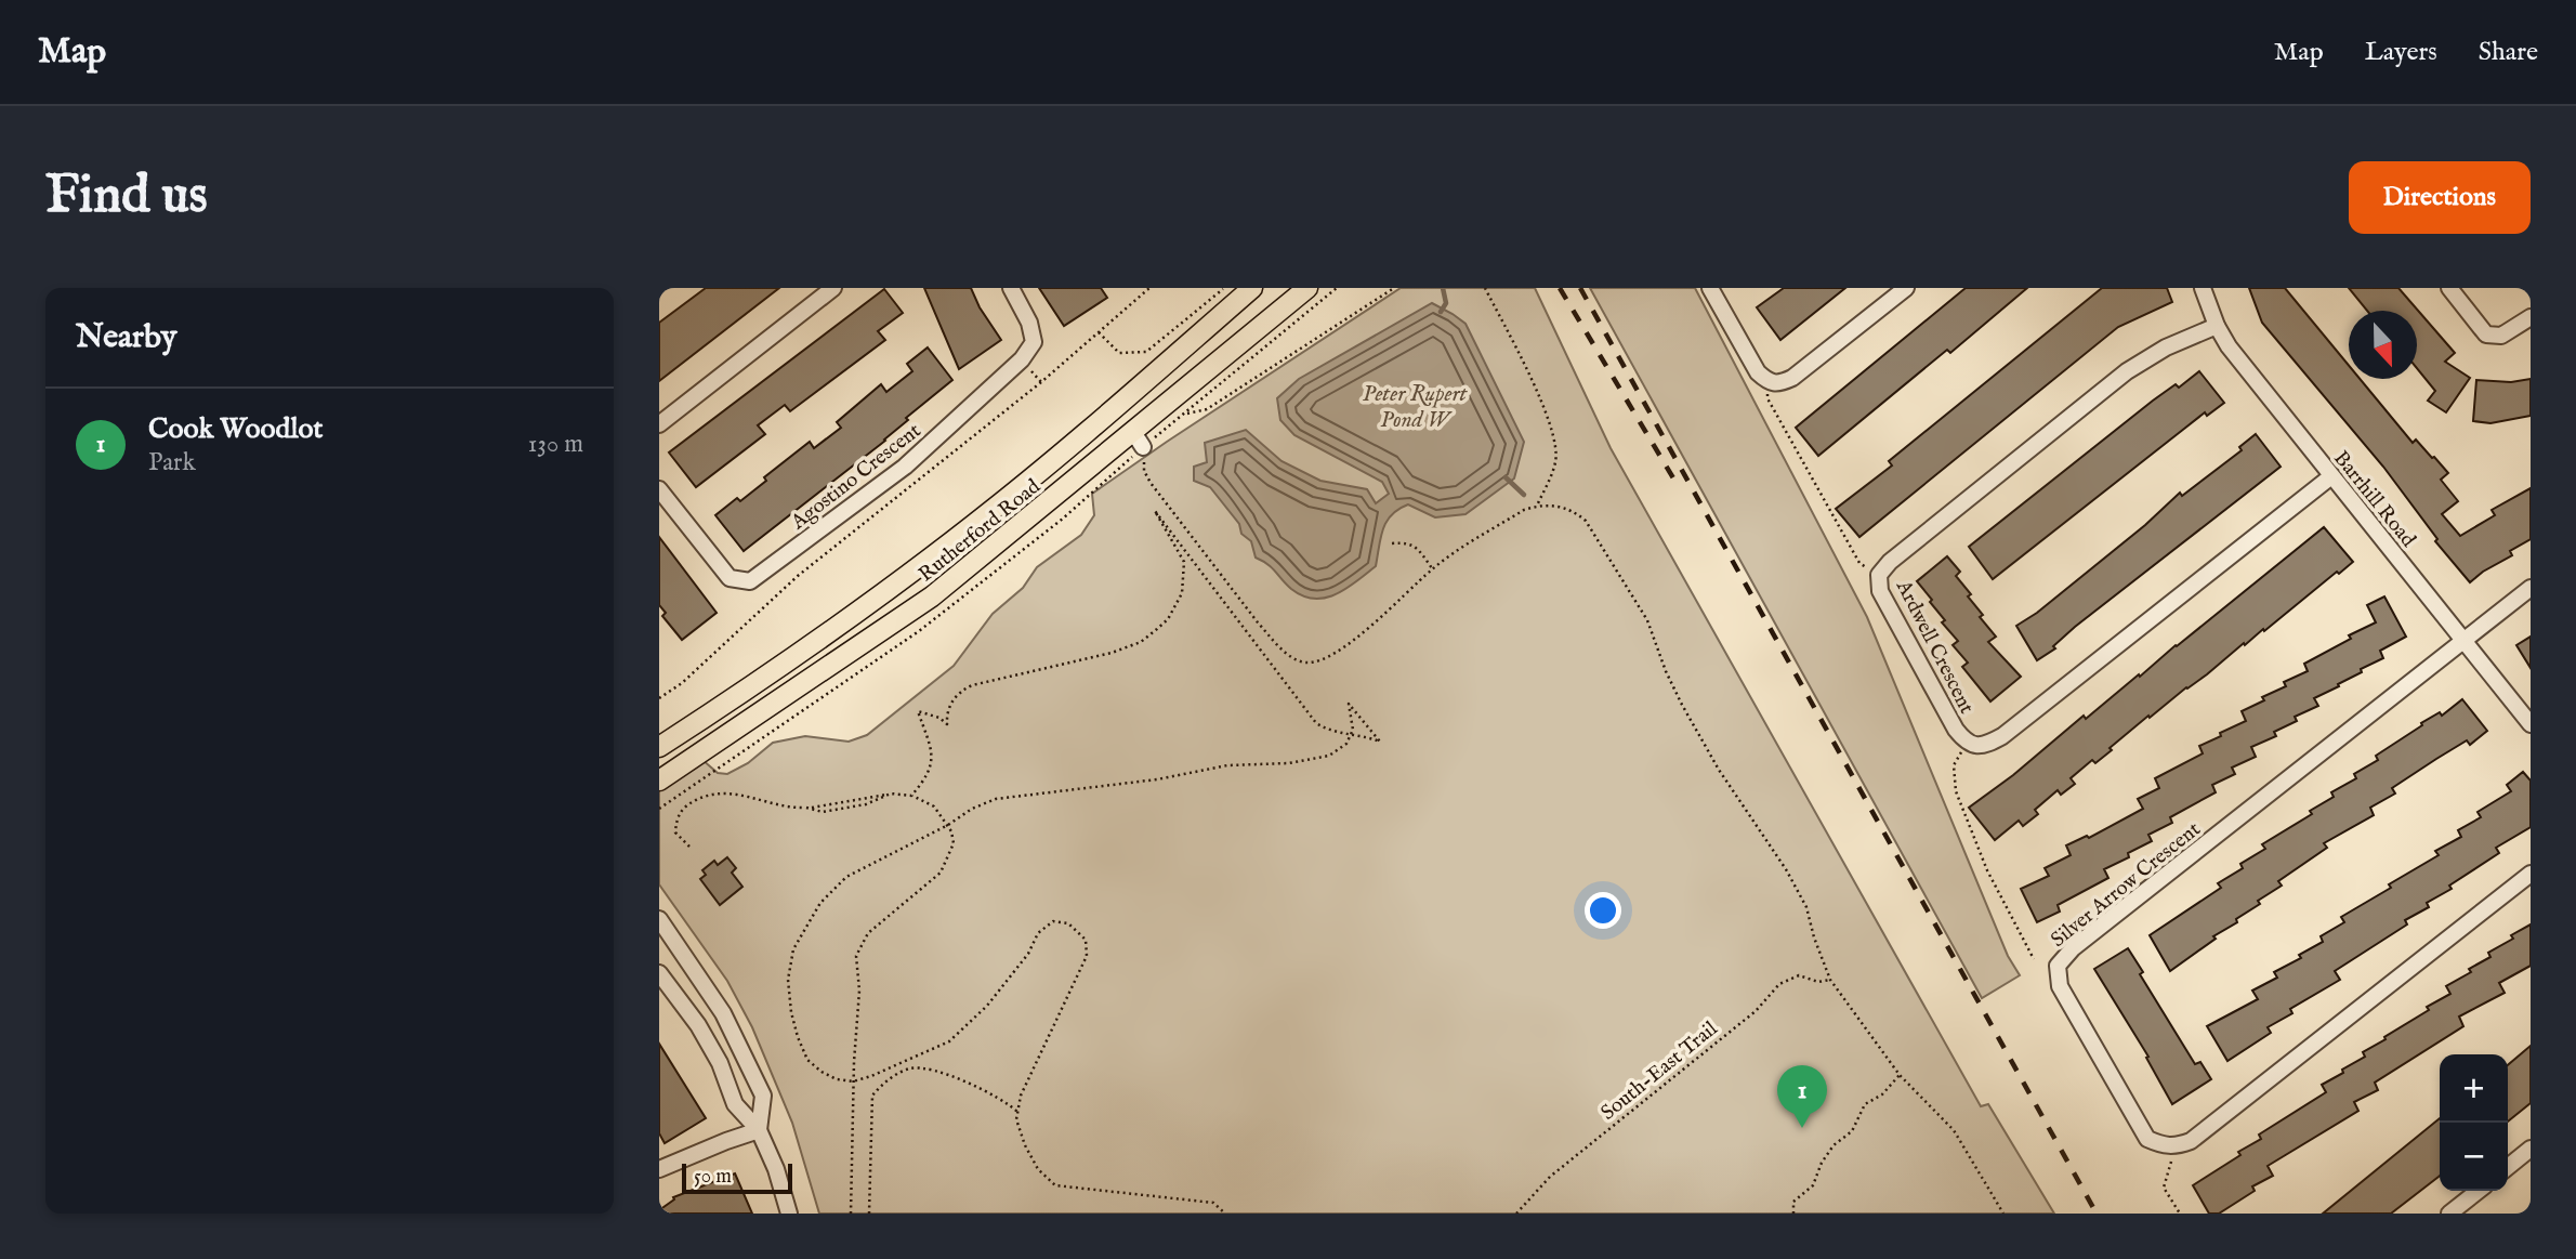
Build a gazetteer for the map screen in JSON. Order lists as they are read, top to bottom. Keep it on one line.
{"streets":{"main road":["Rutherford Road"],"street":["Agostino Crescent","Barrhill Road","Ardwell Crescent","Silver Arrow Crescent"],"path":["South-East Trail"]},"crossings":[["Barrhill Road","Ardwell Crescent"],["Barrhill Road","Silver Arrow Crescent"]],"water":["Peter Rupert Pond W"],"scale_bar":"50 m","north":"bottom","page":{"header":"Map","nav":["Map","Layers","Share"],"buttons":"Directions","title":"Find us","heading":"Nearby","list":[{"mark":"1","name":"Cook Woodlot","note":"Park","value":"130 m"}],"map_buttons":["+","−"],"pins":"1","scale":"50 m"}}
